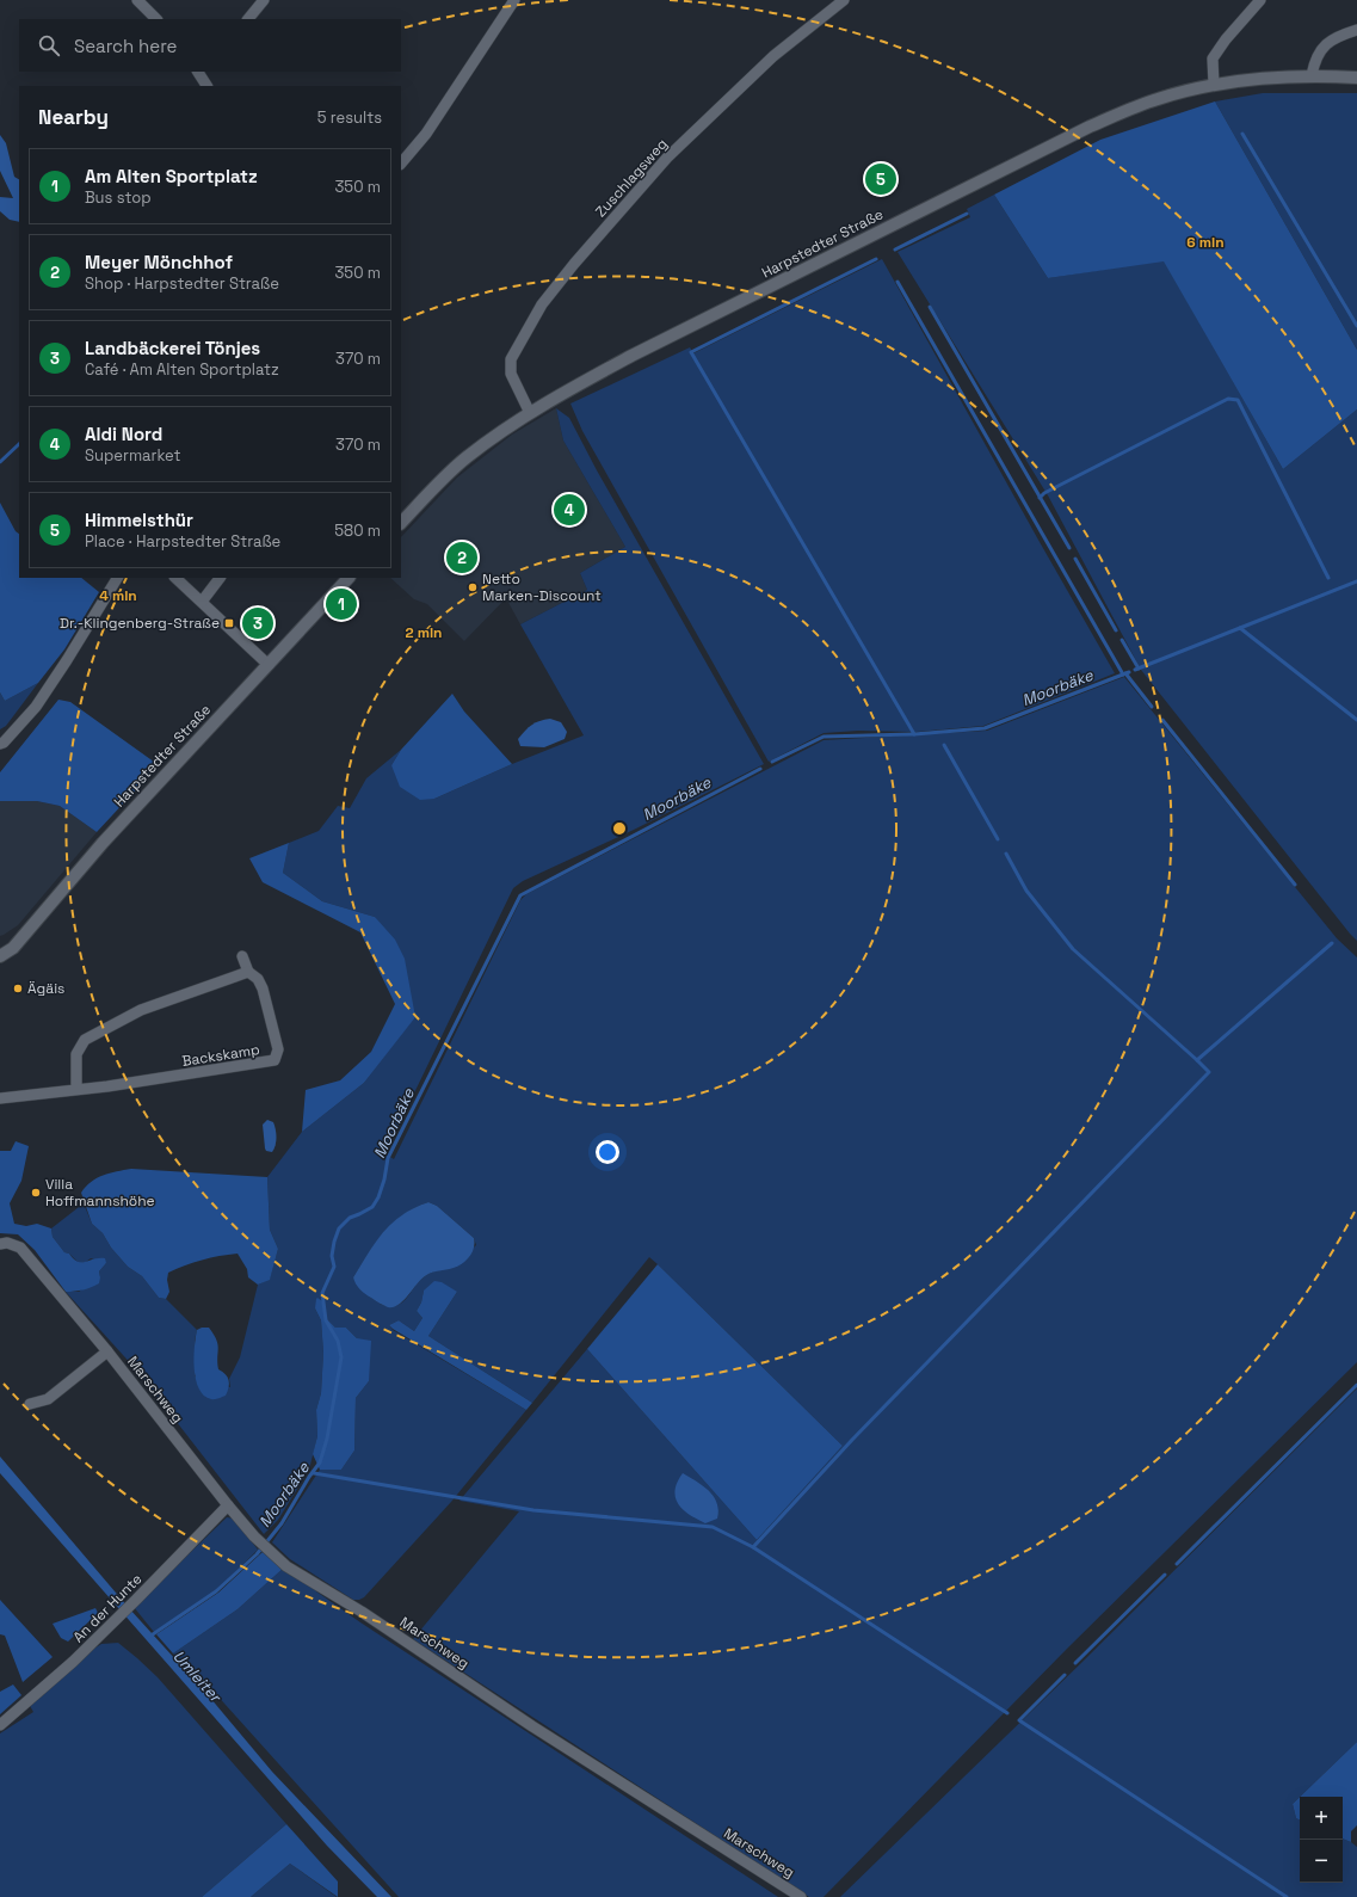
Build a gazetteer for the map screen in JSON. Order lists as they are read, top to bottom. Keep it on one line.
{"streets":{"main road":["Harpstedter Straße"],"street":["Zuschlagsweg","Backskamp","Marschweg","An der Hunte"]},"crossings":[["Zuschlagsweg","Harpstedter Straße"],["Marschweg","An der Hunte"]],"water":["Moorbäke","Umleiter"],"places":{"other":["Netto Marken-Discount","Ägäis","Villa Hoffmannshöhe"],"transit":["Dr.-Klingenberg-Straße"]},"page":{"search":"Search here","heading":["Nearby","5 results"],"list":[{"mark":"1","name":"Am Alten Sportplatz","note":"Bus stop","value":"350 m"},{"mark":"2","name":"Meyer Mönchhof","note":"Shop · Harpstedter Straße","value":"350 m"},{"mark":"3","name":"Landbäckerei Tönjes","note":"Café · Am Alten Sportplatz","value":"370 m"},{"mark":"4","name":"Aldi Nord","note":"Supermarket","value":"370 m"},{"mark":"5","name":"Himmelsthür","note":"Place · Harpstedter Straße","value":"580 m"}],"pins":["5","4","2","1","3"],"map_buttons":["+","−"]},"rings":["6 min","4 min","2 min"]}
